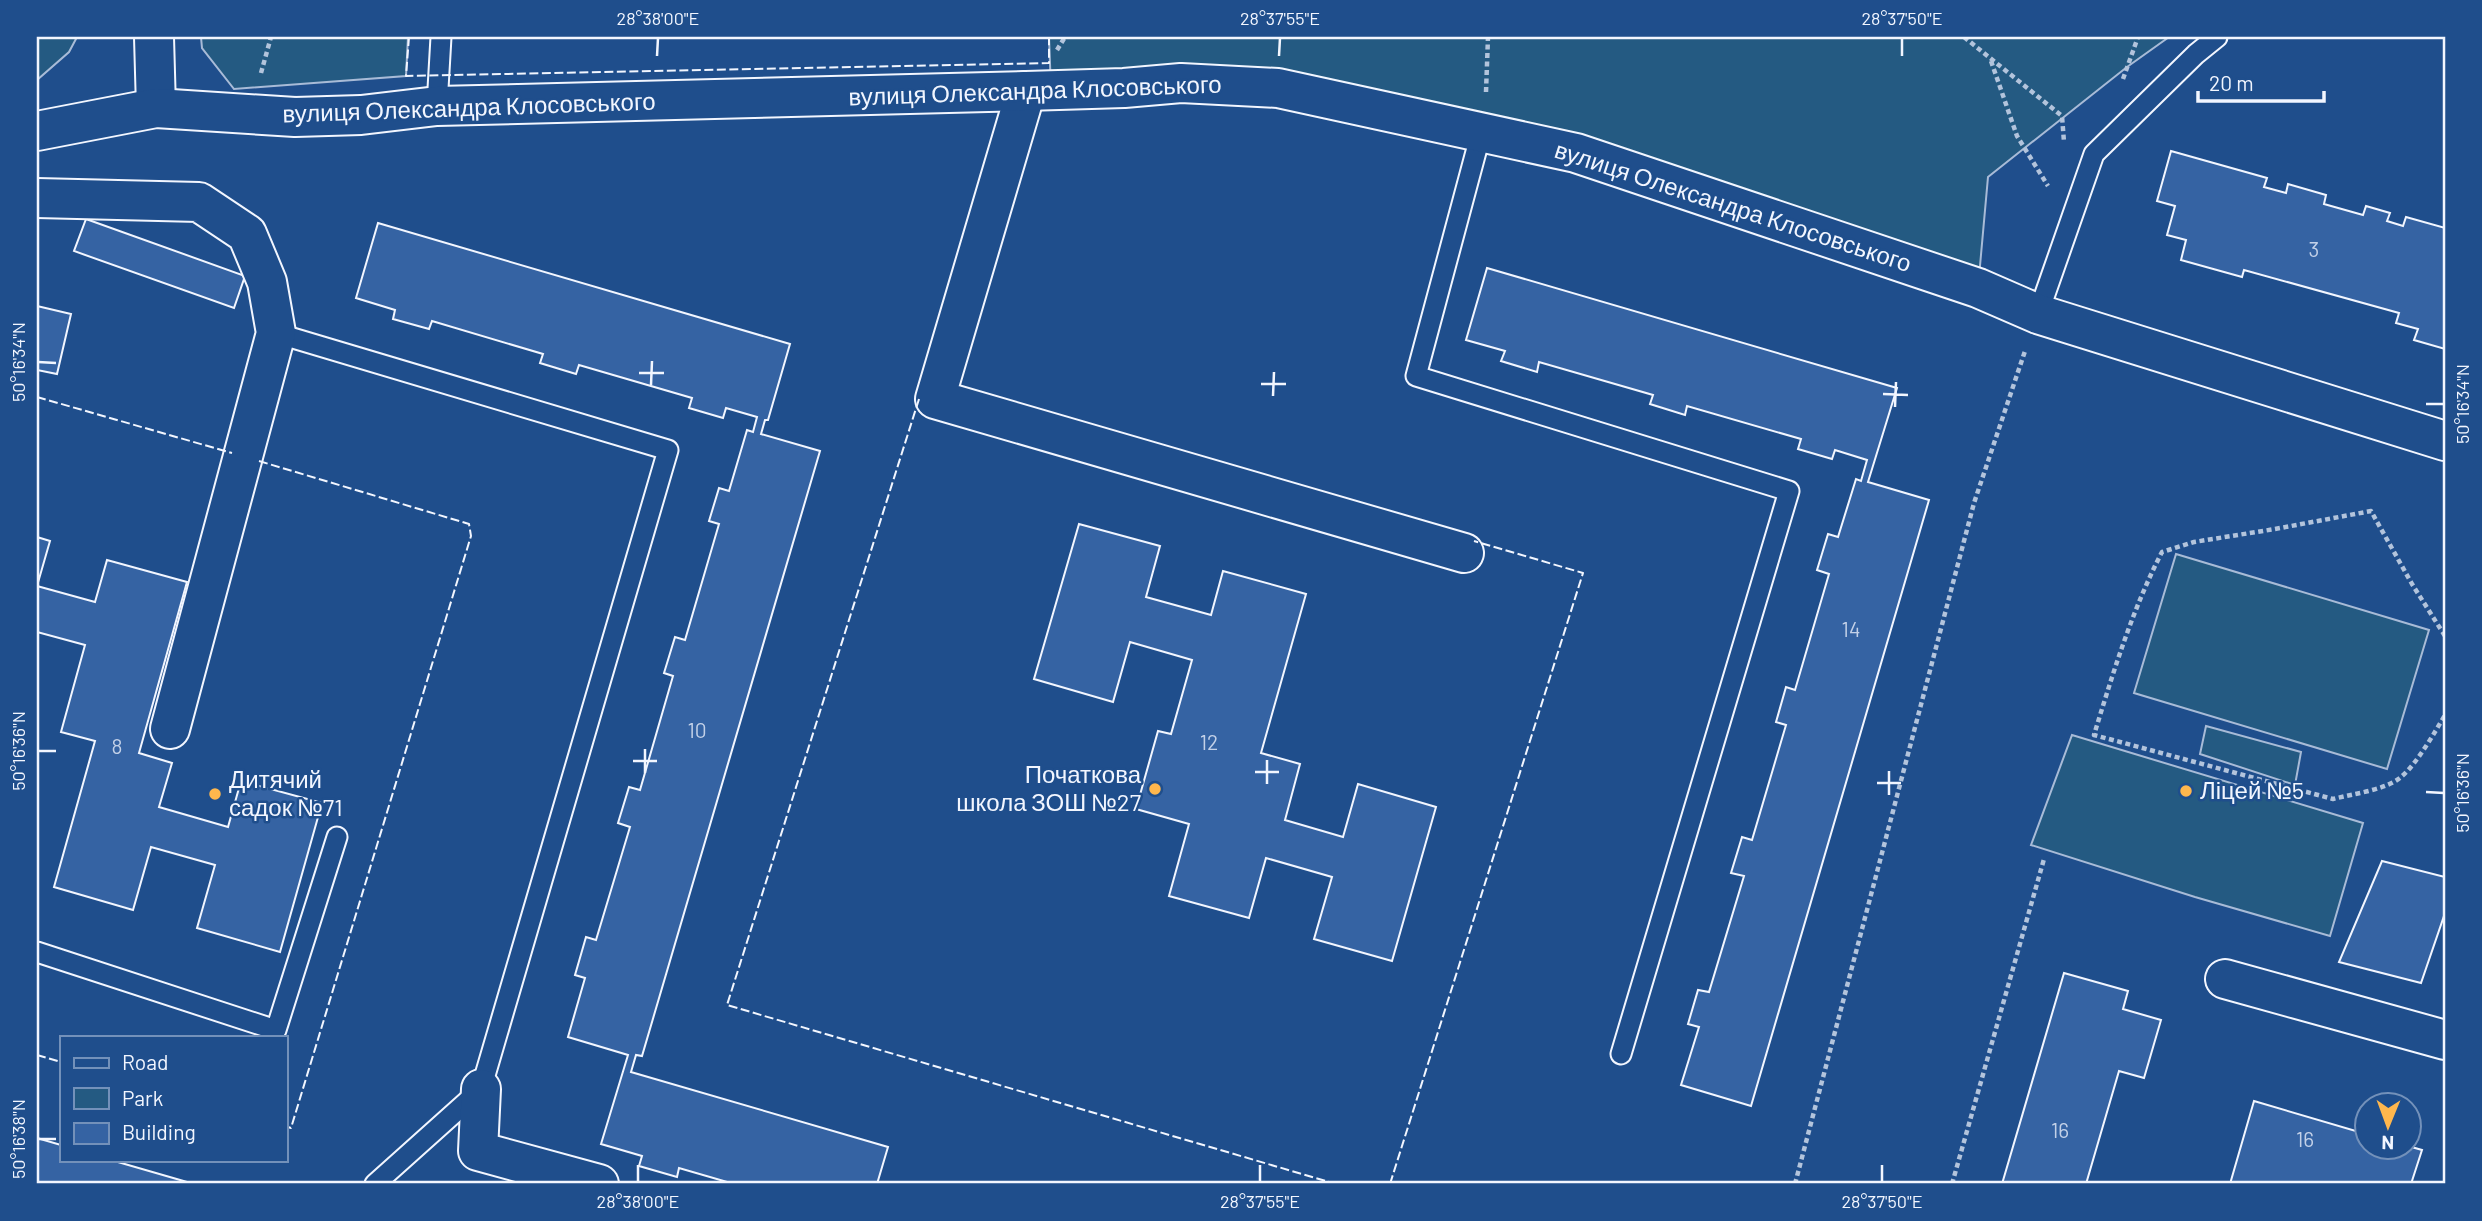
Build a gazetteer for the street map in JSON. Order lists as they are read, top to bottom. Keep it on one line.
{"streets":{"street":["вулиця Олександра Клосовського"]},"places":["Початкова школа ЗОШ №27","Ліцей №5","Дитячий садок №71"],"house_numbers":["3","14","10","12","8","16","16"],"legend":["Road","Park","Building"],"scale_bar":"20 m","north":"bottom","coordinates":["28°38'00\"E","28°37'55\"E","28°37'50\"E","50°16'34\"N","50°16'36\"N","50°16'38\"N"]}
